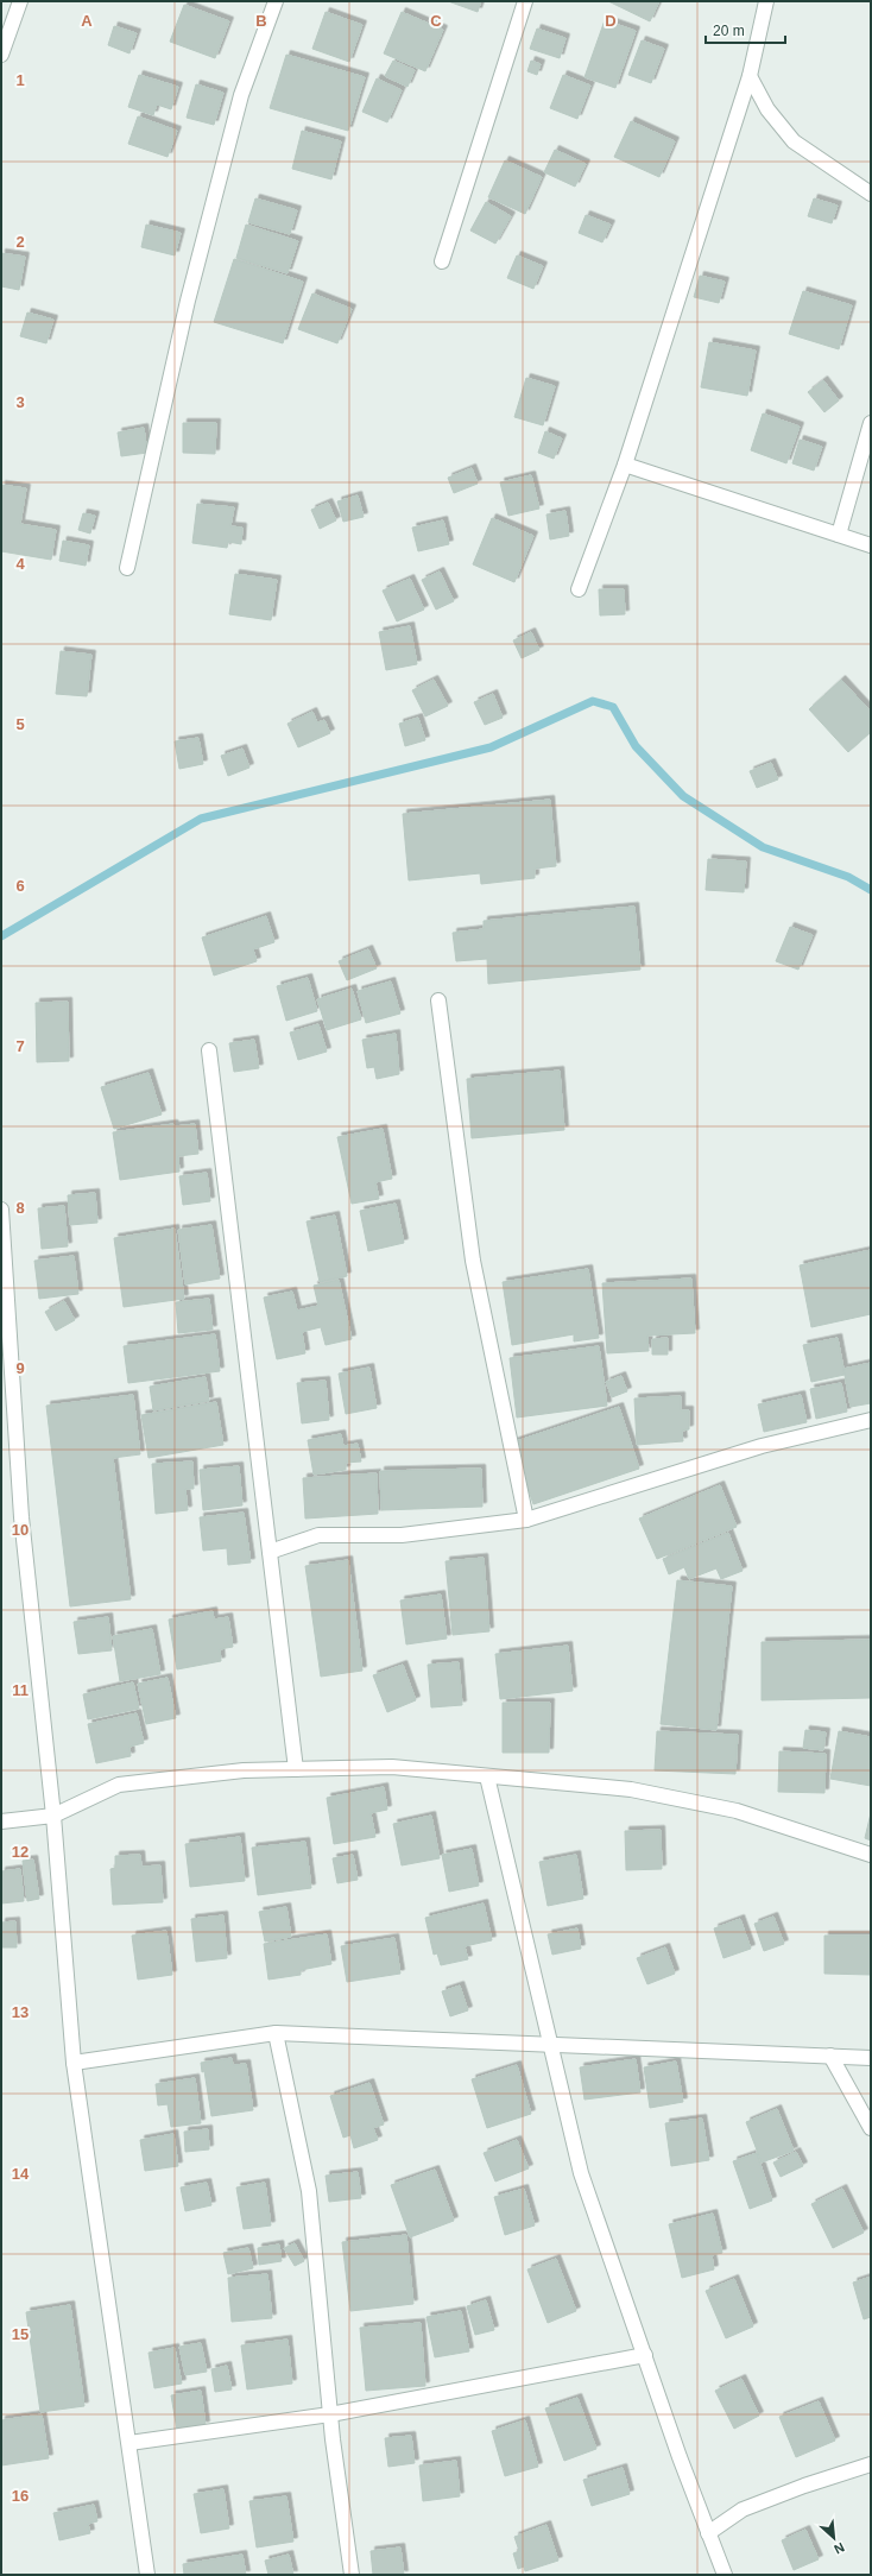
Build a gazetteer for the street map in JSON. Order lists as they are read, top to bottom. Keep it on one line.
{"scale_bar":"20 m","north":"bottom right","grid":{"columns":["A","B","C","D"],"rows":["1","2","3","4","5","6","7","8","9","10","11","12","13","14","15","16"]}}
